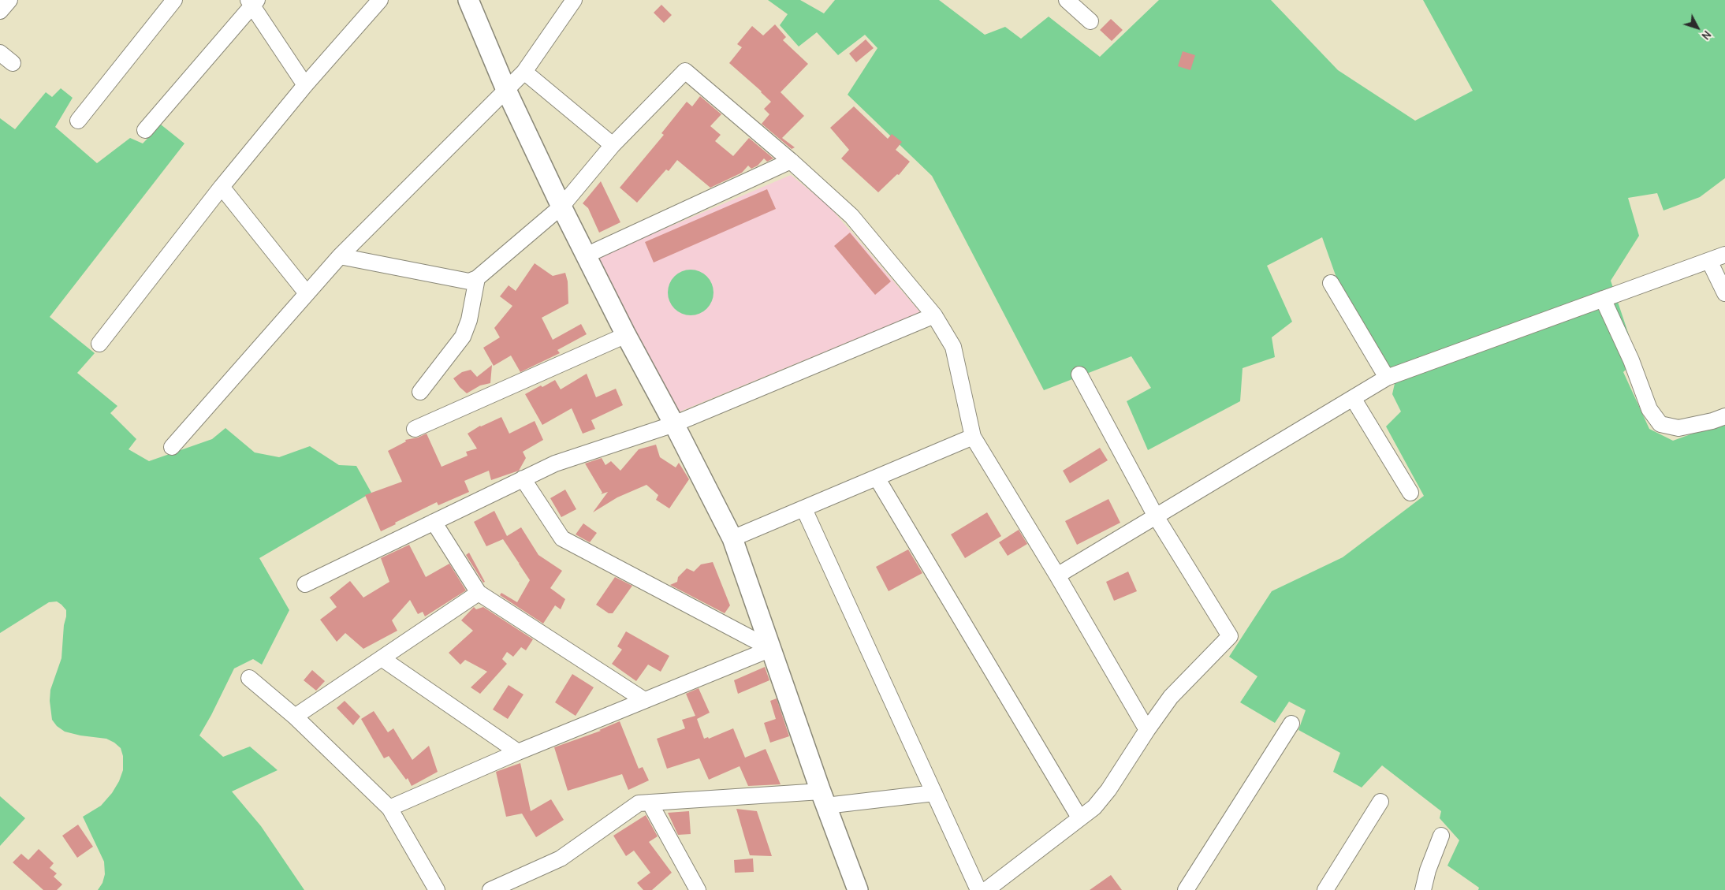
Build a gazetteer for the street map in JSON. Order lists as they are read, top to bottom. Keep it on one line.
{"north":"bottom right"}
